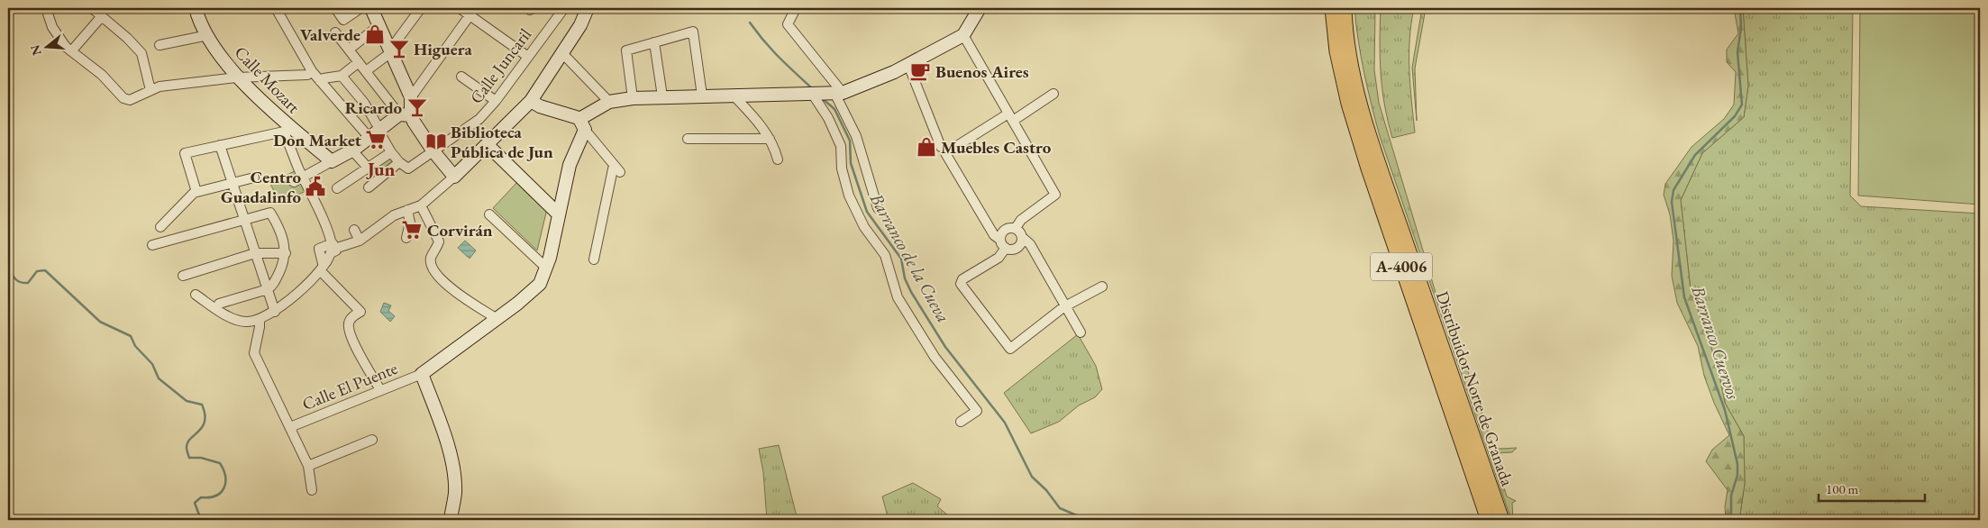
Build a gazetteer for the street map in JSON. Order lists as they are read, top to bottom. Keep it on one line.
{"streets":{"main road":["A-4006","Distribuidor Norte de Granada"],"street":["Calle Juncaril","Calle Mozart","Calle El Puente"]},"districts":["Jun"],"water":["Barranco de la Cueva","Barranco Cuervos"],"places":{"shop":["Valverde","Muebles Castro"],"bar":["Higuera","Ricardo"],"cafe":["Buenos Aires"],"supermarket":["Don Market","Corvirán"],"library":["Biblioteca Pública de Jun"],"public building":["Centro Guadalinfo"]},"scale_bar":"100 m","north":"left"}
